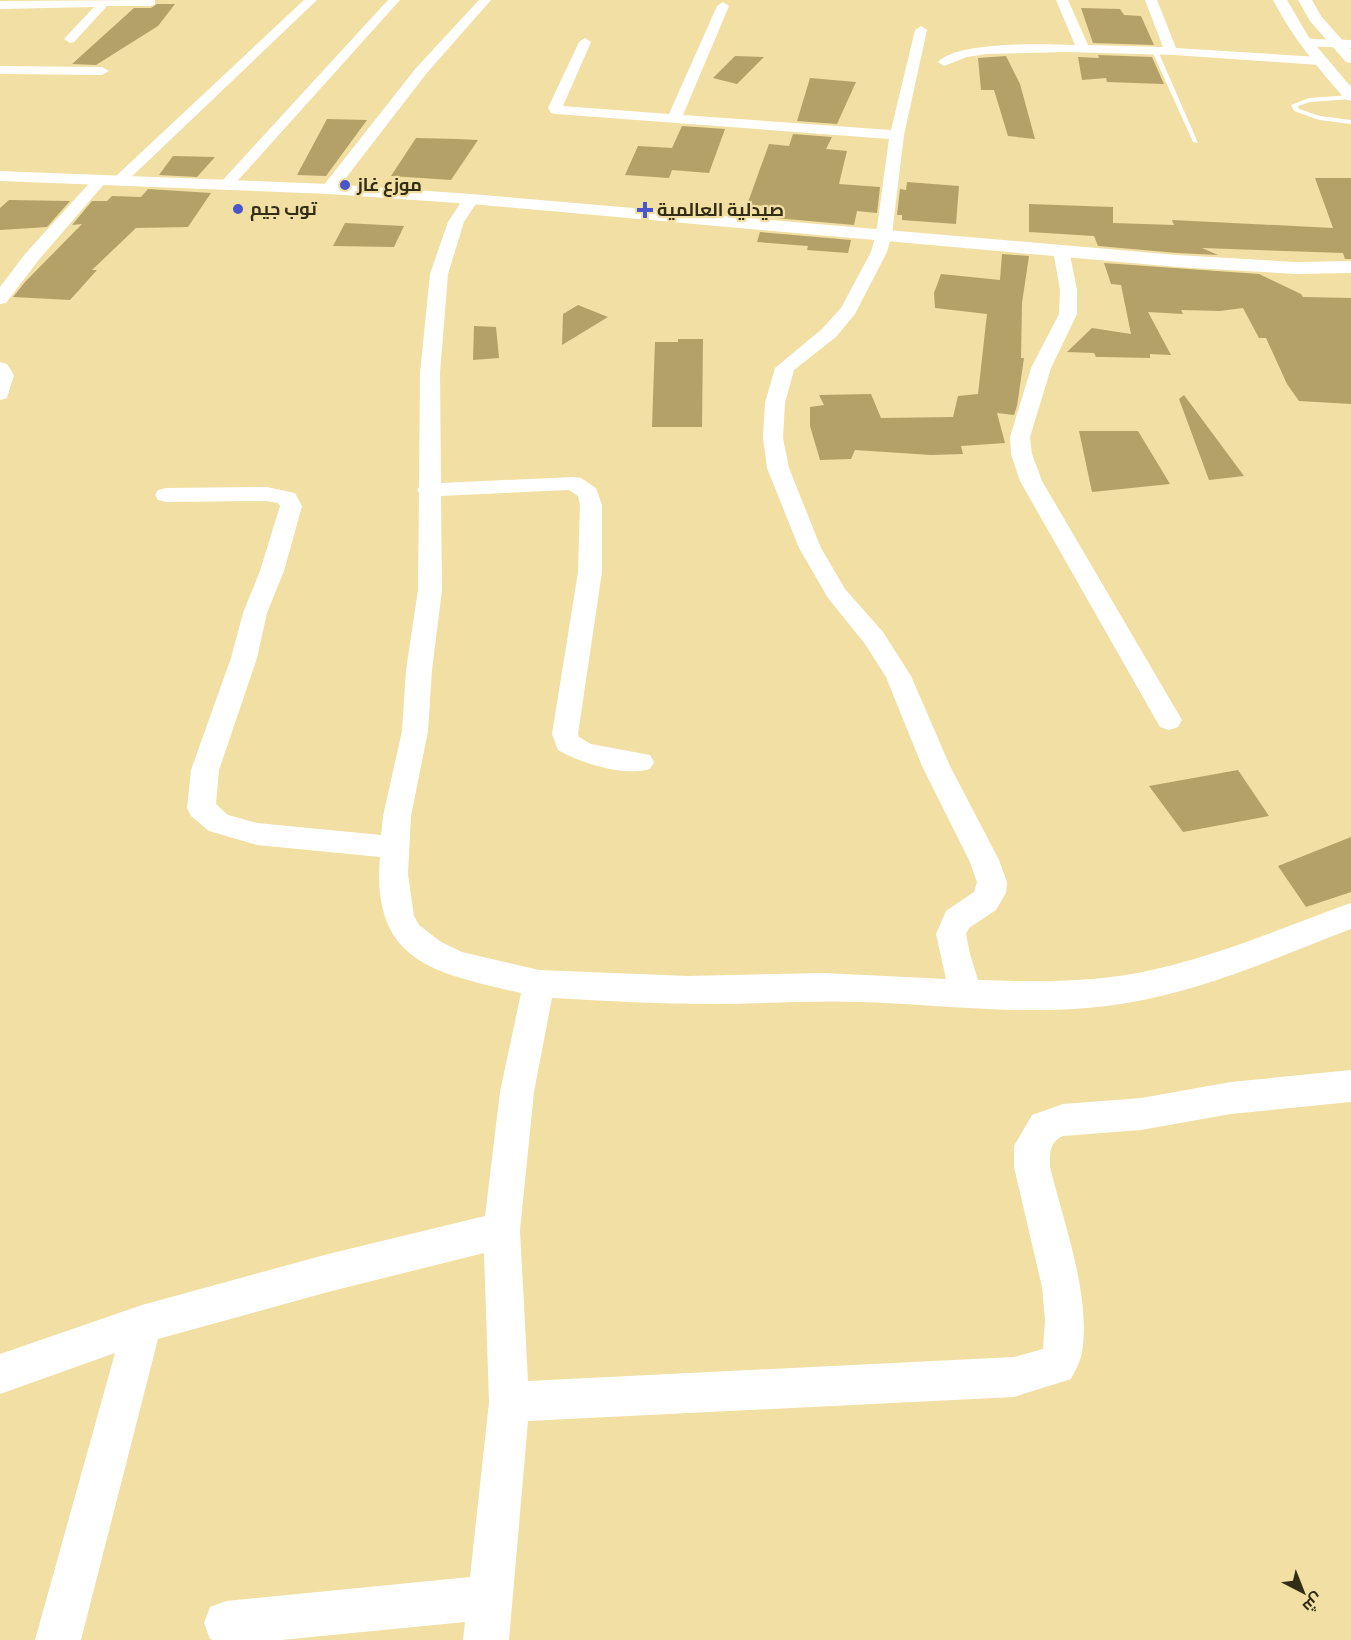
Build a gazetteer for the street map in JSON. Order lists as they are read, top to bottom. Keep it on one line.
{"places":{"other":["موزع غاز","توب جيم"],"health":["صيدلية العالمية"]},"north":"bottom right"}
